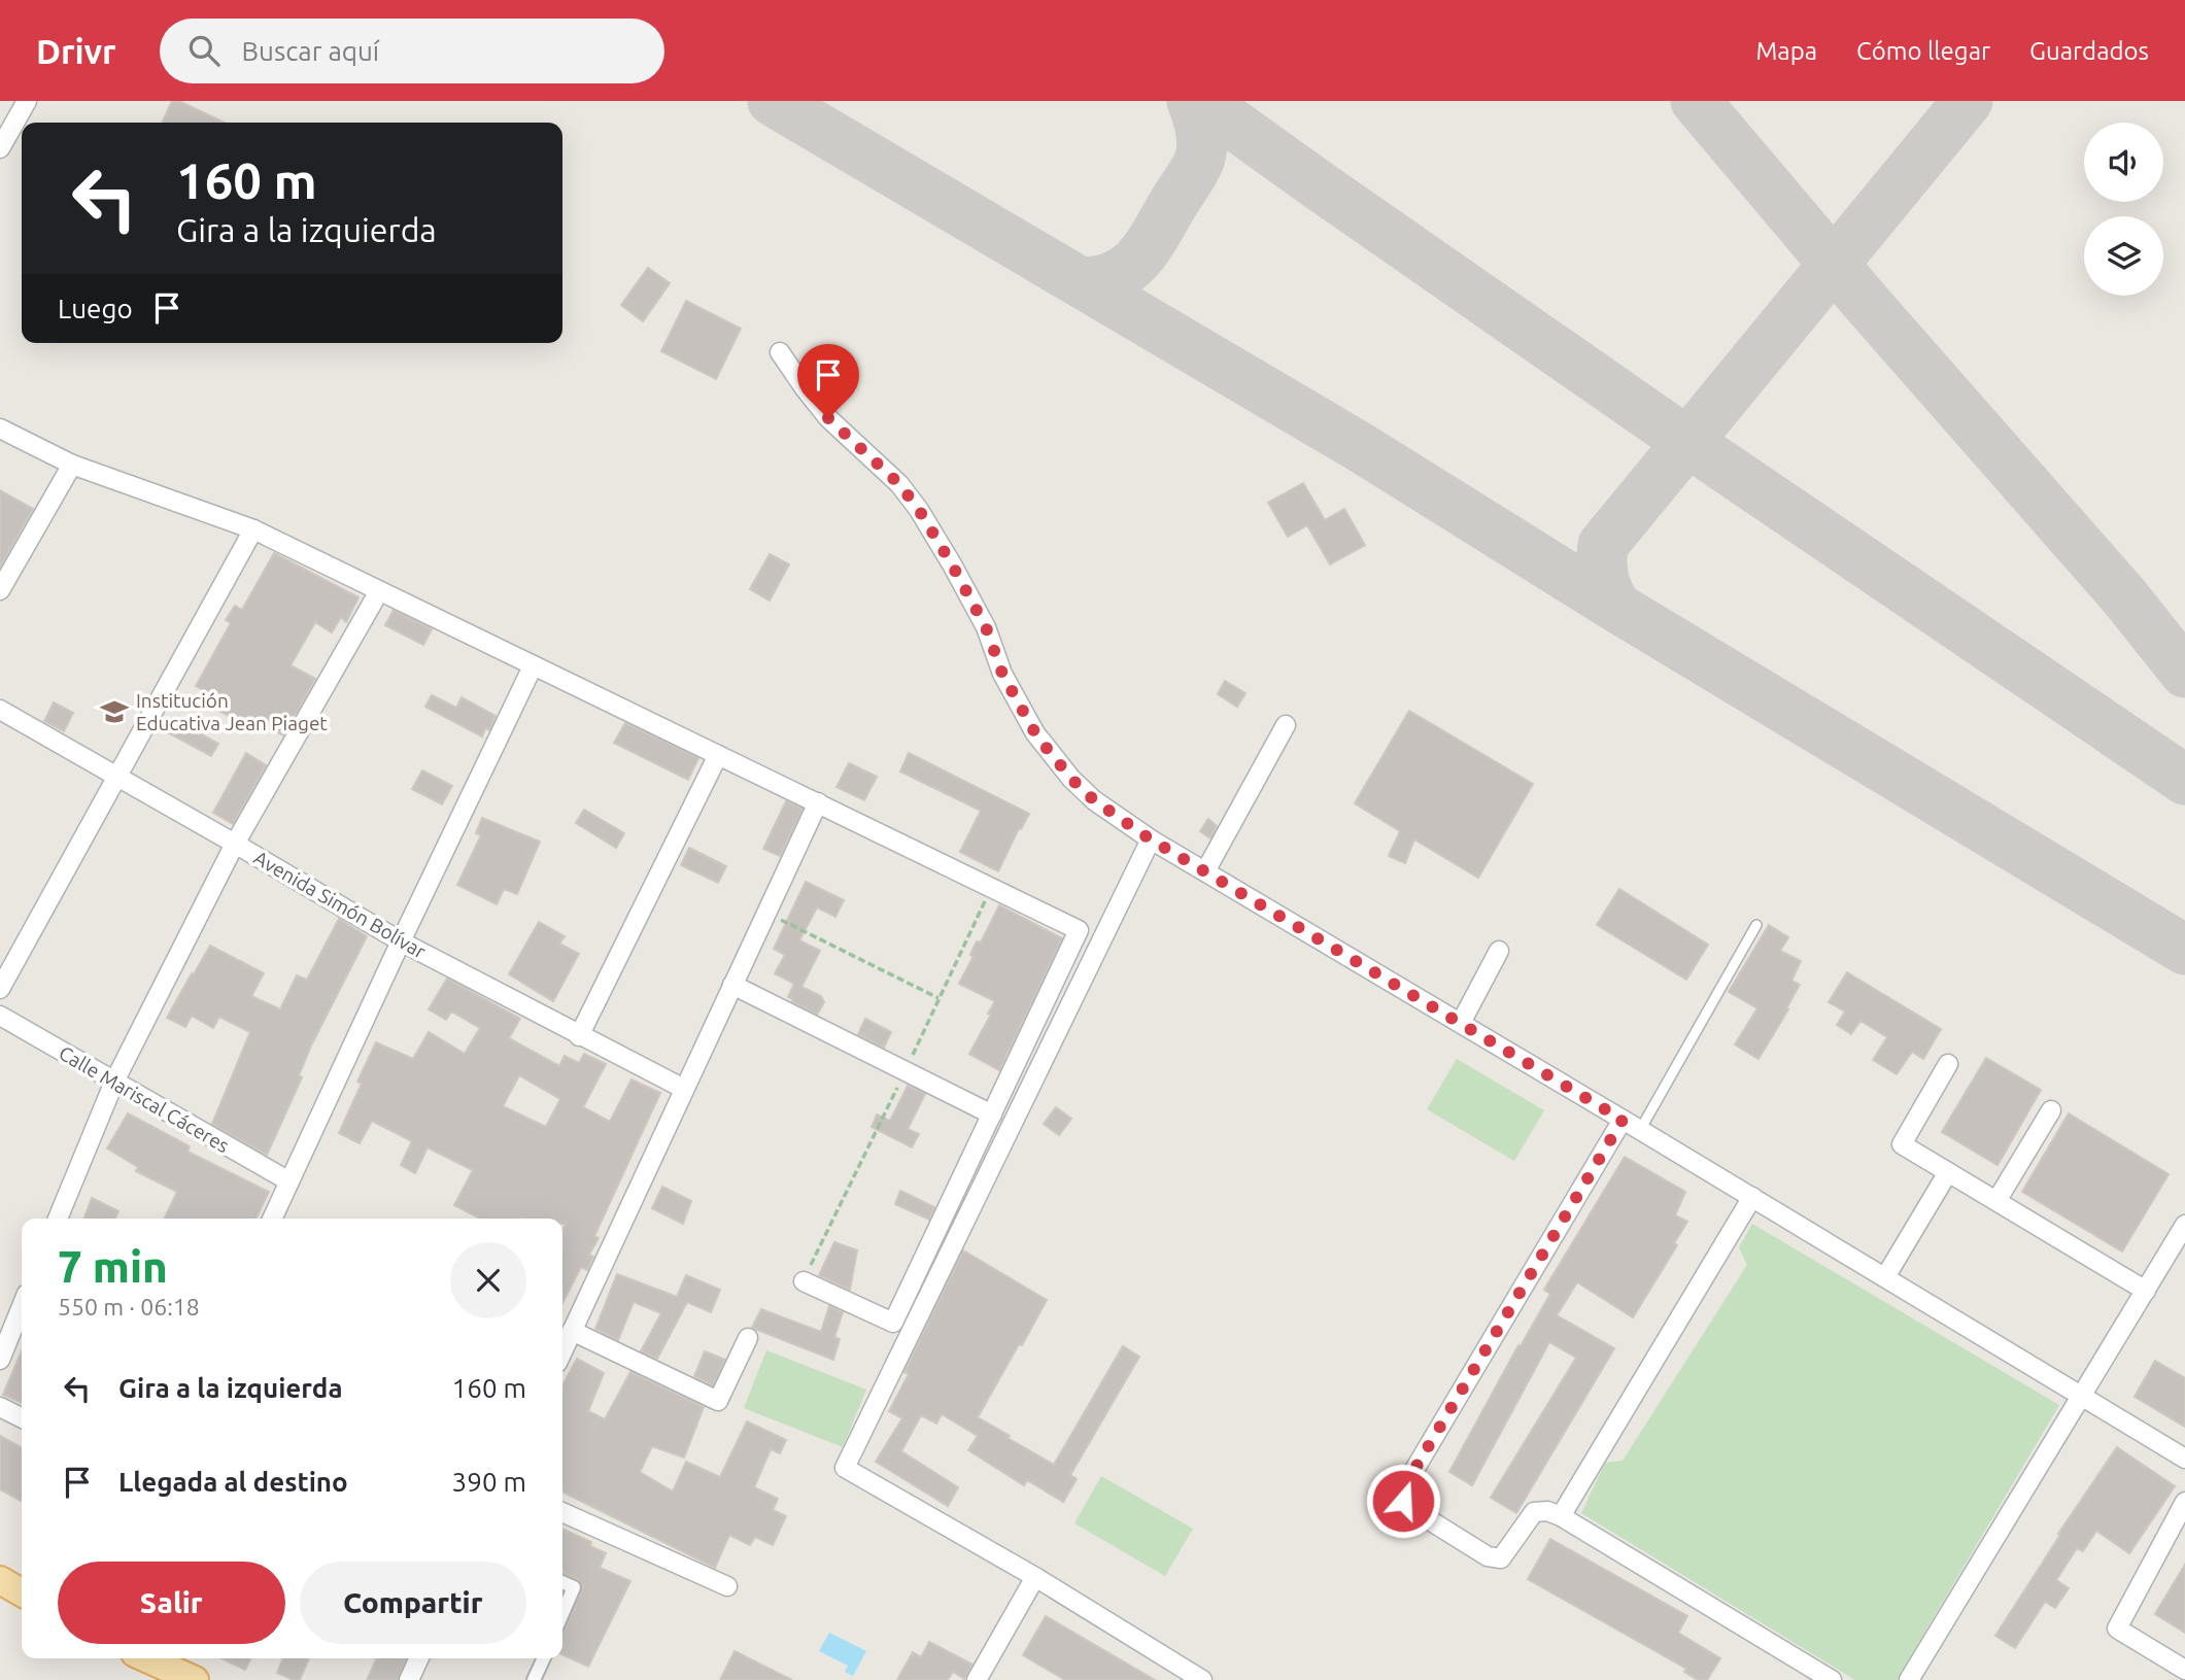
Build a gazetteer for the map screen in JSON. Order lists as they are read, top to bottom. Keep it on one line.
{"streets":{"street":["Avenida Simón Bolívar","Calle Mariscal Cáceres"]},"places":{"school or university":["Institución Educativa Jean Piaget"]},"page":{"header":"Drivr","search":"Buscar aquí","nav":["Mapa","Cómo llegar","Guardados"],"turn":["160 m","Gira a la izquierda"],"then":"Luego","heading":["7 min","550 m · 06:18"],"list":[{"name":"Gira a la izquierda","value":"160 m"},{"name":"Llegada al destino","value":"390 m"}],"buttons":["Salir","Compartir"]}}
